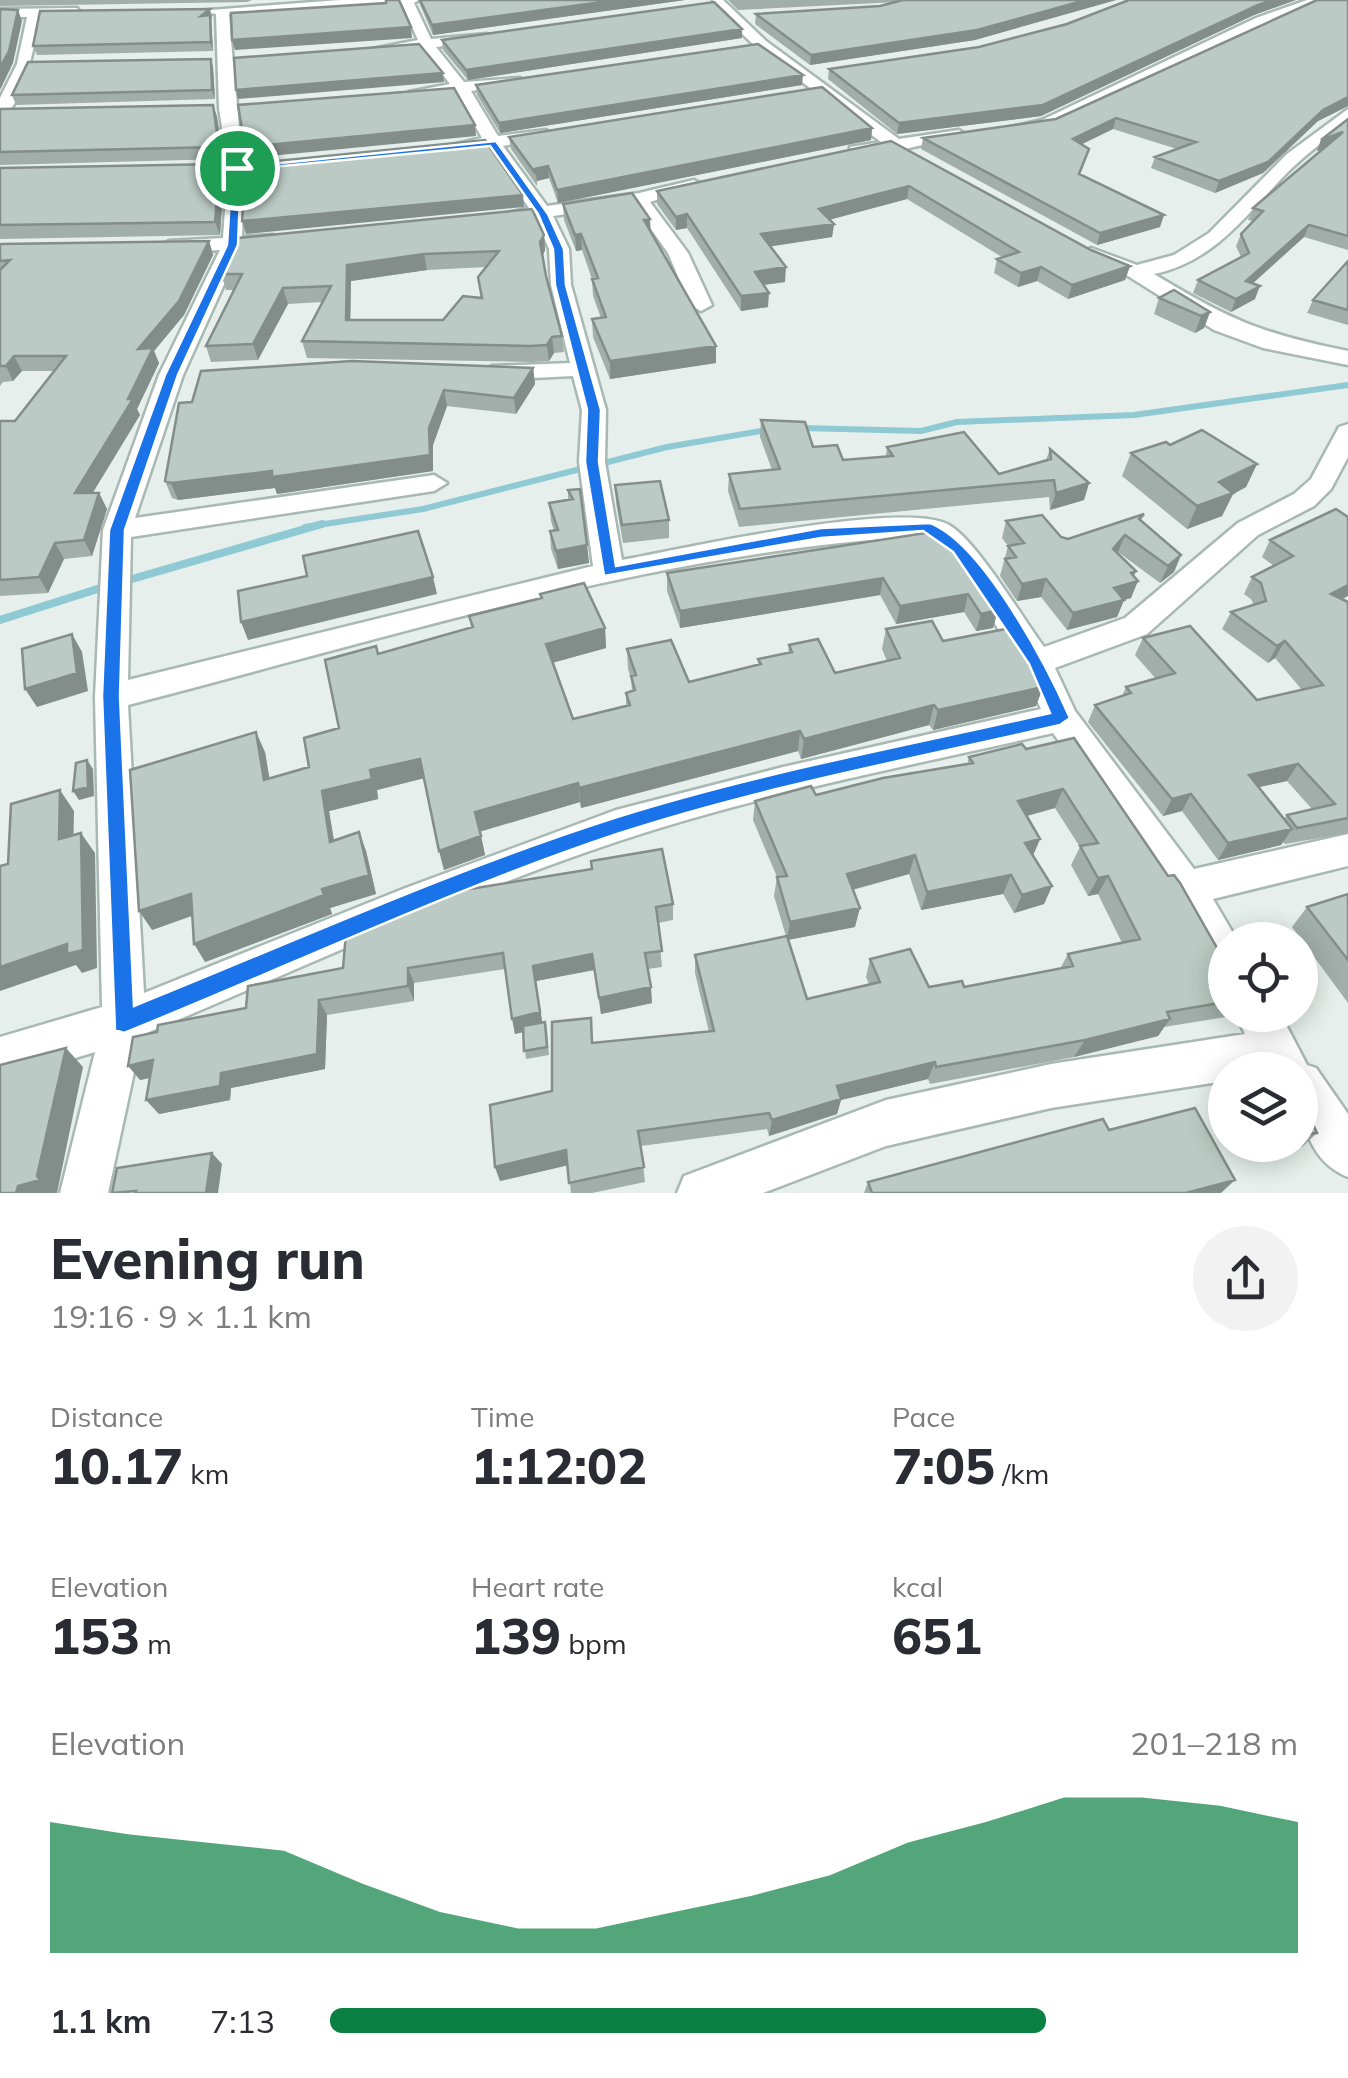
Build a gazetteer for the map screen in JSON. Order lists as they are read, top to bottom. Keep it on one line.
{"page":{"heading":["Evening run","19:16 · 9 × 1.1 km"],"stats":[["Distance","10.17 km"],["Time","1:12:02"],["Pace","7:05 /km"],["Elevation","153 m"],["Heart rate","139 bpm"],["kcal","651"]],"chart":["Elevation","201–218 m"],"list":[{"name":"1.1 km","note":"7:13"}]}}
